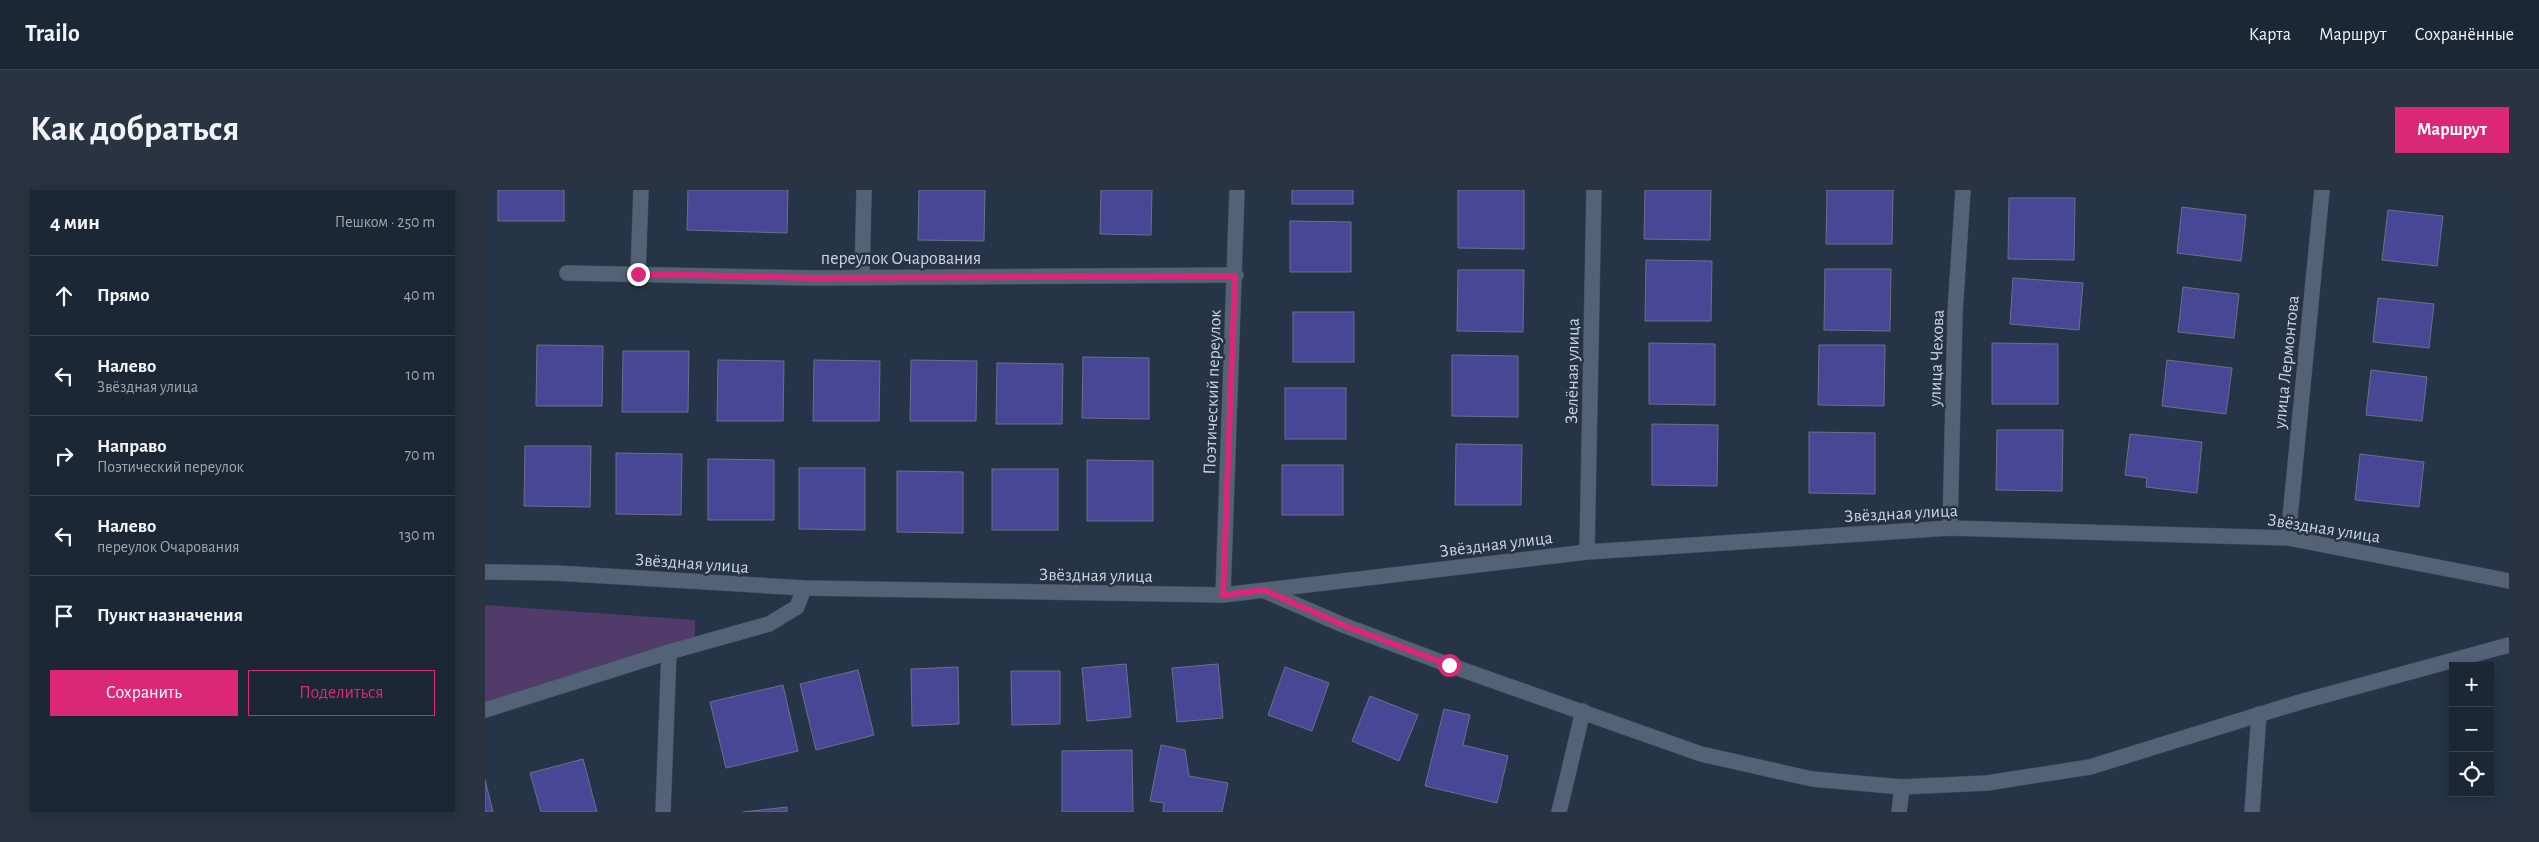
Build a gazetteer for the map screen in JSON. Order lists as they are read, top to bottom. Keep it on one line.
{"streets":{"street":["переулок Очарования","улица Чехова","улица Лермонтова","Зелёная улица","Поэтический переулок","Звёздная улица"]},"crossings":[["переулок Очарования","Поэтический переулок"],["улица Чехова","Звёздная улица"],["улица Лермонтова","Звёздная улица"],["Зелёная улица","Звёздная улица"],["Поэтический переулок","Звёздная улица"]],"page":{"header":"Trailo","nav":["Карта","Маршрут","Сохранённые"],"buttons":["Маршрут",["Сохранить","Поделиться"]],"title":"Как добраться","heading":["4 мин","Пешком · 250 m"],"list":[["Прямо","40 m"],["Налево","Звёздная улица","10 m"],["Направо","Поэтический переулок","70 m"],["Налево","переулок Очарования","130 m"],"Пункт назначения"],"map_buttons":["+","−"]}}
